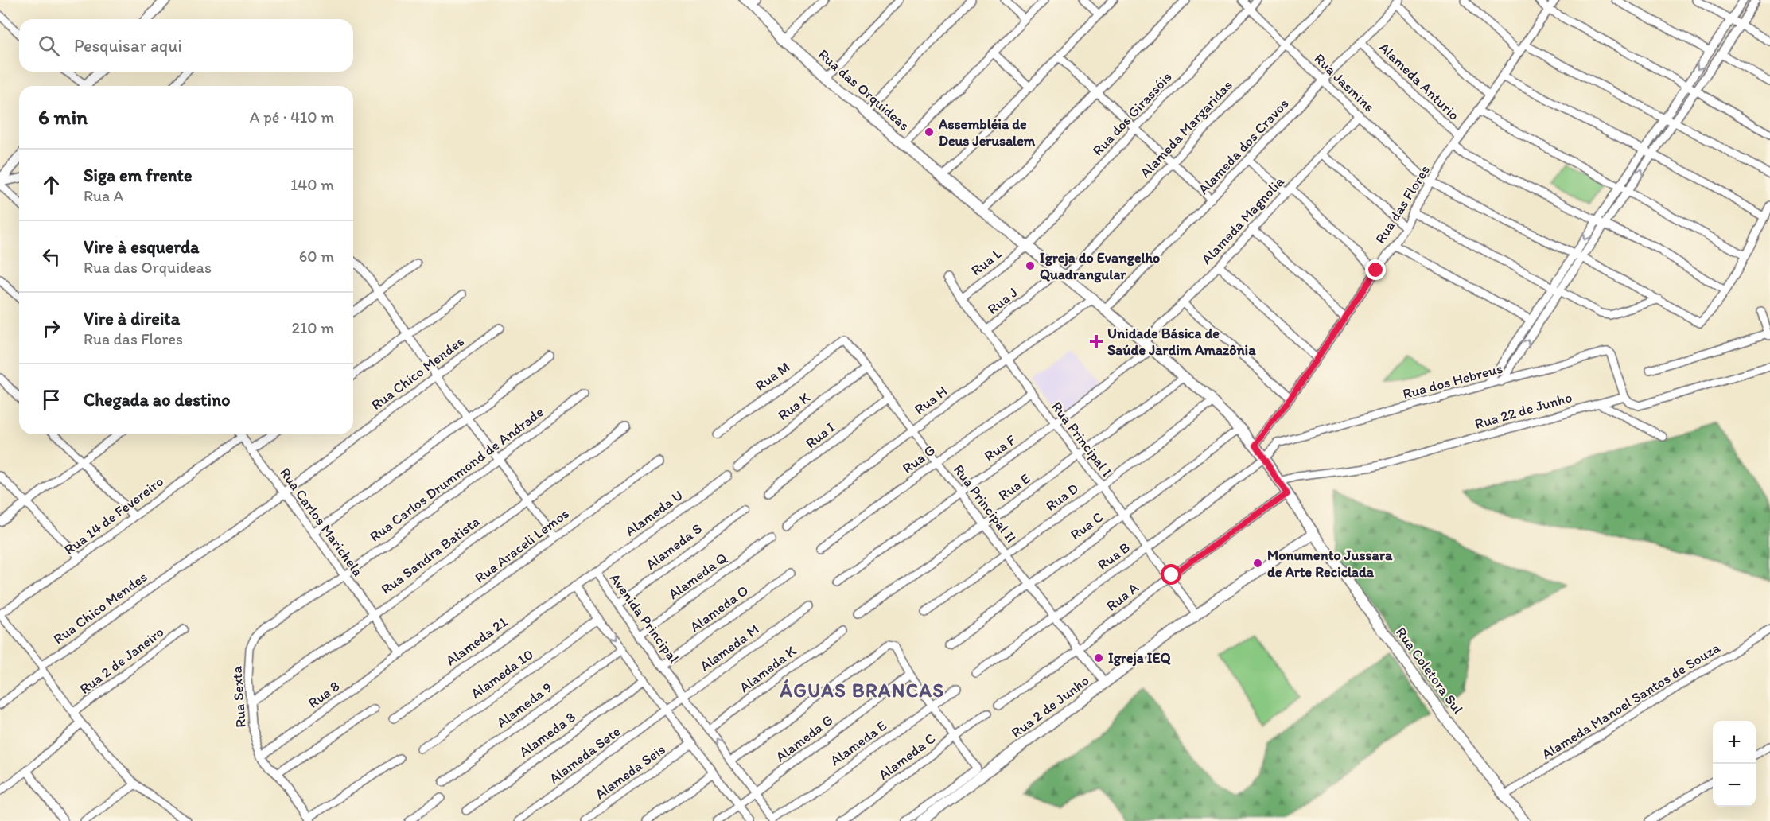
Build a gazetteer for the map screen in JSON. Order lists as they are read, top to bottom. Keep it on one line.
{"streets":{"street":["Alameda Anturio","Rua Jasmins","Rua das Orquideas","Rua dos Girassóis","Alameda Margaridas","Alameda dos Cravos","Rua das Flores","Alameda Magnolia","Rua L","Rua J","Rua Chico Mendes","Rua M","Rua dos Hebreus","Rua H","Rua K","Rua 22 de Junho","Rua I","Rua Principal I","Rua F","Rua G","Rua Carlos Drummond de Andrade","Rua E","Rua D","Rua Principal II","Alameda U","Rua 14 de Fevereiro","Rua Carlos Marichela","Rua C","Rua Araceli Lemos","Alameda S","Rua Sandra Batista","Rua B","Alameda Q","Rua A","Alameda O","Avenida Principal","Alameda 21","Alameda M","Rua 2 de Janeiro","Alameda K","Rua Coletora Sul","Alameda 10","Rua 8","Rua Sexta","Alameda Manoel Santos de Souza","Alameda 9","Rua 2 de Junho","Alameda 8","Alameda G","Alameda E","Alameda Sete","Alameda C","Alameda Seis"]},"crossings":[["Alameda Anturio","Alameda dos Cravos"],["Alameda Anturio","Rua das Flores"],["Rua Jasmins","Rua dos Girassóis"],["Rua Jasmins","Alameda Margaridas"],["Rua Jasmins","Alameda dos Cravos"],["Rua Jasmins","Rua das Flores"],["Rua Jasmins","Alameda Magnolia"],["Rua das Orquideas","Rua dos Girassóis"],["Rua das Orquideas","Alameda Margaridas"],["Rua das Orquideas","Alameda dos Cravos"],["Rua das Orquideas","Rua das Flores"],["Rua das Orquideas","Alameda Magnolia"],["Rua das Orquideas","Rua L"],["Rua das Orquideas","Rua J"],["Rua das Orquideas","Rua dos Hebreus"],["Rua das Orquideas","Rua H"],["Rua das Orquideas","Rua 22 de Junho"],["Rua das Orquideas","Rua F"],["Rua das Orquideas","Rua E"],["Rua das Orquideas","Rua D"],["Rua das Orquideas","Rua C"],["Rua das Orquideas","Rua B"],["Rua das Orquideas","Rua A"],["Rua das Orquideas","Rua Coletora Sul"],["Rua das Orquideas","Rua 2 de Junho"],["Rua dos Girassóis","Rua L"],["Alameda Margaridas","Rua J"],["Rua L","Rua Principal I"],["Rua J","Rua Principal I"],["Rua Chico Mendes","Rua Carlos Marichela"],["Rua Chico Mendes","Rua 2 de Janeiro"],["Rua M","Rua Principal II"],["Rua dos Hebreus","Rua 22 de Junho"],["Rua dos Hebreus","Rua B"],["Rua H","Rua Principal I"],["Rua H","Rua Principal II"],["Rua K","Rua Principal II"],["Rua I","Rua Principal II"],["Rua Principal I","Rua F"],["Rua Principal I","Rua G"],["Rua Principal I","Rua E"],["Rua Principal I","Rua D"],["Rua Principal I","Rua C"],["Rua Principal I","Rua B"],["Rua Principal I","Rua A"],["Rua Principal I","Rua 2 de Junho"],["Rua F","Rua Principal II"],["Rua G","Rua Principal II"],["Rua Carlos Drummond de Andrade","Rua Carlos Marichela"],["Rua Carlos Drummond de Andrade","Rua Sexta"],["Rua E","Rua Principal II"],["Rua D","Rua Principal II"],["Rua Principal II","Rua C"],["Rua Principal II","Rua B"],["Rua Principal II","Rua A"],["Rua Principal II","Rua 2 de Junho"],["Alameda U","Avenida Principal"],["Rua 14 de Fevereiro","Rua Carlos Marichela"],["Rua 14 de Fevereiro","Rua 2 de Janeiro"],["Rua Carlos Marichela","Rua Araceli Lemos"],["Rua Carlos Marichela","Rua Sandra Batista"],["Rua Carlos Marichela","Rua 8"],["Rua Carlos Marichela","Rua Sexta"],["Rua Araceli Lemos","Rua 8"],["Alameda S","Avenida Principal"],["Rua Sandra Batista","Rua Sexta"],["Alameda Q","Avenida Principal"],["Alameda O","Avenida Principal"],["Avenida Principal","Alameda 21"],["Avenida Principal","Alameda M"],["Avenida Principal","Alameda K"],["Avenida Principal","Alameda G"],["Avenida Principal","Alameda E"],["Alameda M","Alameda Sete"],["Rua Coletora Sul","Alameda Manoel Santos de Souza"],["Rua Coletora Sul","Rua 2 de Junho"],["Rua 8","Rua Sexta"]],"districts":["ÁGUAS BRANCAS"],"places":{"other":["Assembléia de Deus Jerusalem","Igreja do Evangelho Quadrangular","Monumento Jussara de Arte Reciclada","Igreja IEQ"],"health":["Unidade Básica de Saúde Jardim Amazônia"]},"page":{"search":"Pesquisar aqui","heading":["6 min","A pé · 410 m"],"list":[["Siga em frente","Rua A","140 m"],["Vire à esquerda","Rua das Orquideas","60 m"],["Vire à direita","Rua das Flores","210 m"],"Chegada ao destino"],"map_buttons":["+","−"]}}
